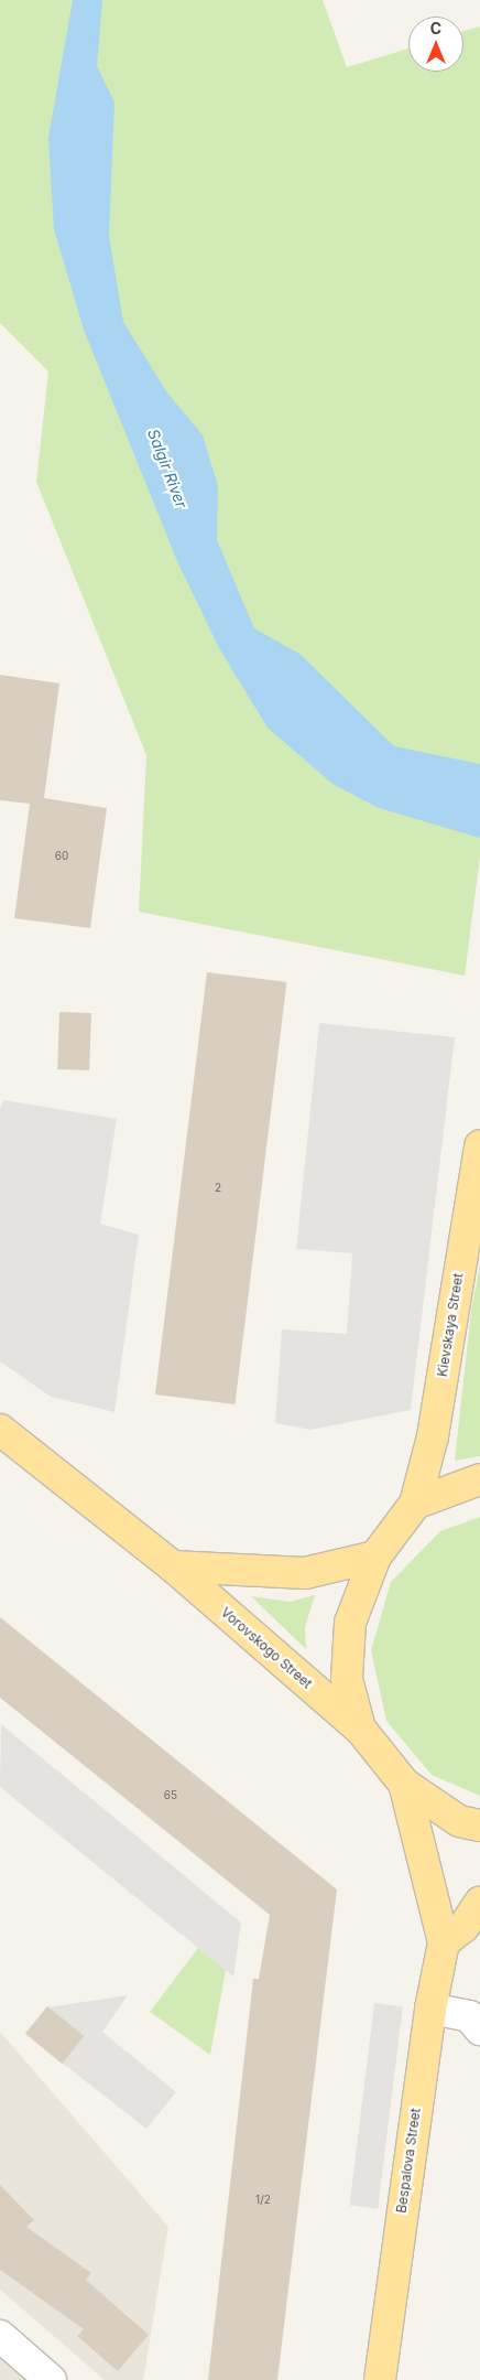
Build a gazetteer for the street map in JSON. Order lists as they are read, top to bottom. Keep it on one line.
{"streets":{"main road":["Kievskaya Street","Vorovskogo Street","Bespalova Street"]},"water":["Salgir River"],"house_numbers":["60","2","65","1/2"],"north":"top"}
